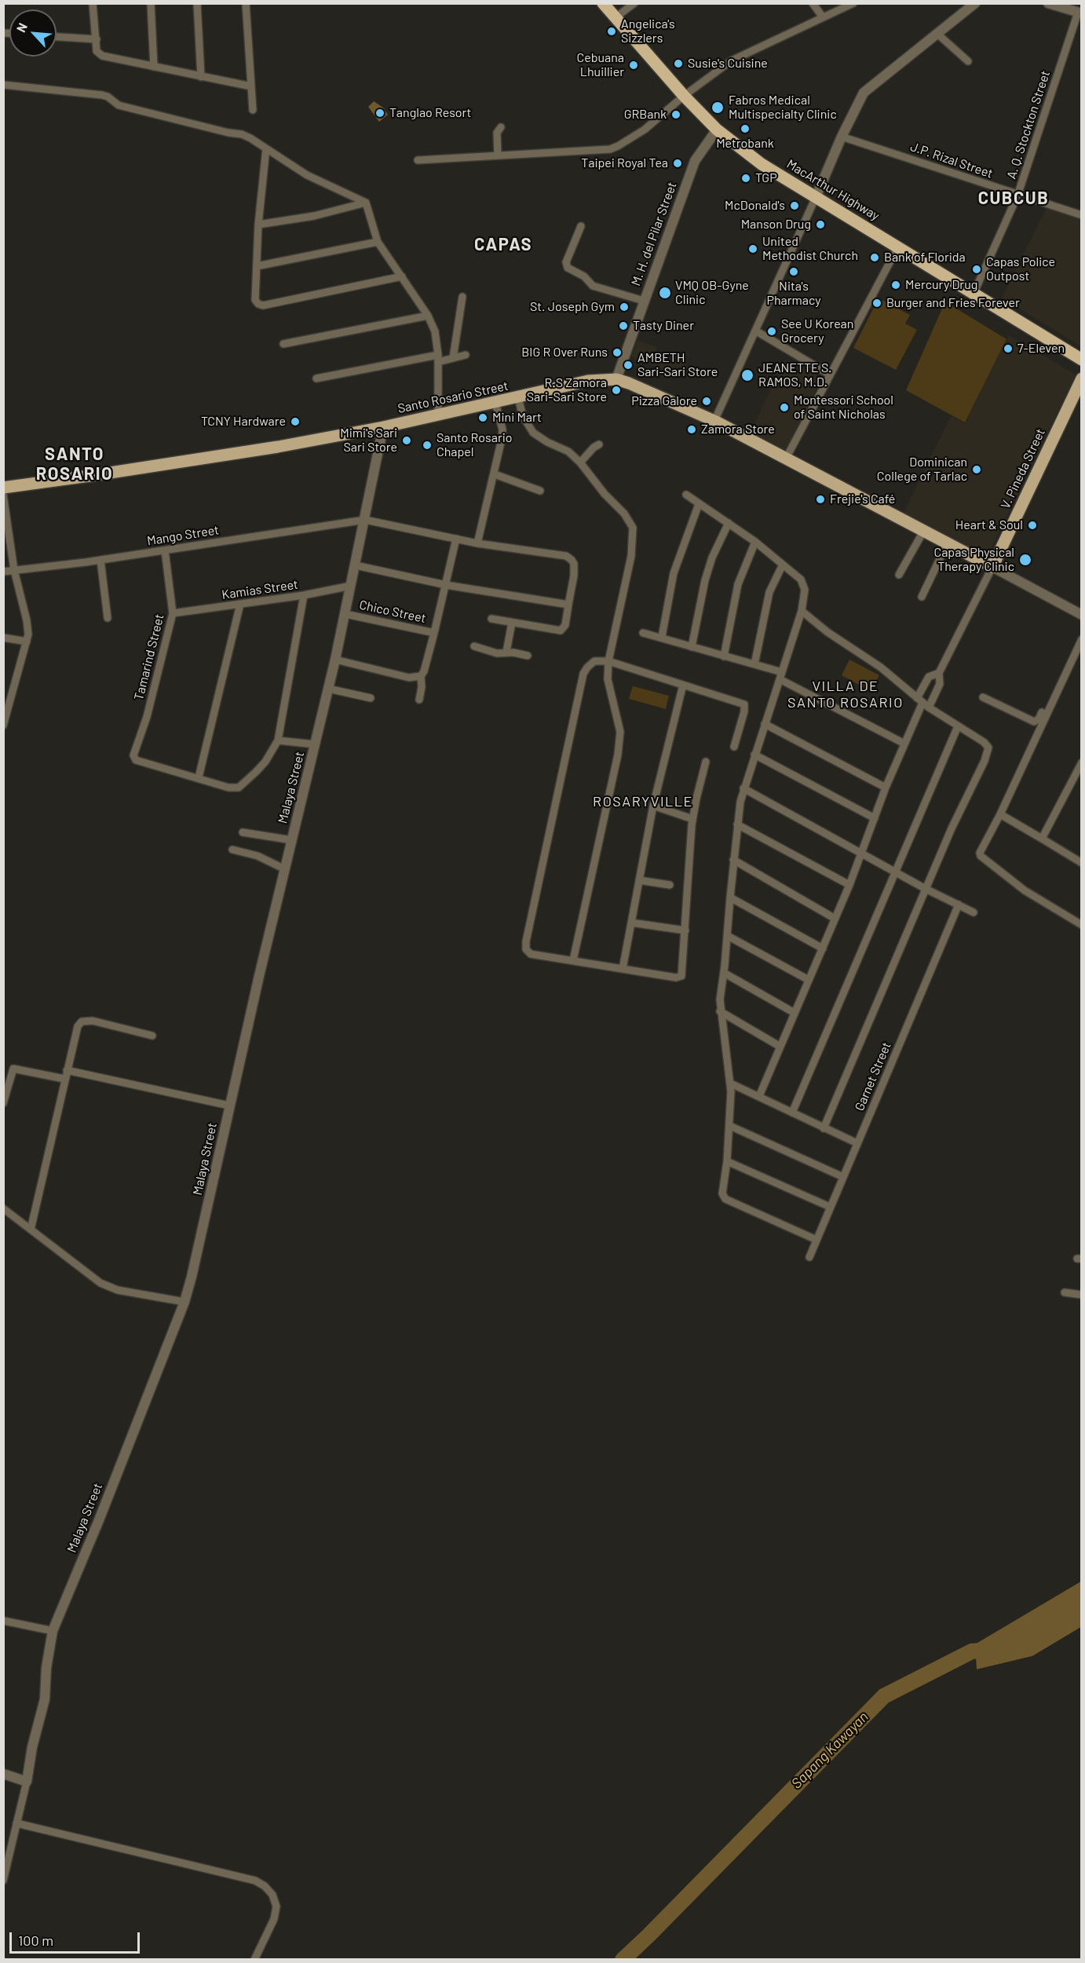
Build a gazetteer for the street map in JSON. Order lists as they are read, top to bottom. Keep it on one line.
{"streets":{"highway":["MacArthur Highway"],"main road":["Santo Rosario Street","V. Pineda Street"],"street":["A. Q. Stockton Street","J.P. Rizal Street","M. H. del Pilar Street","Mango Street","Kamias Street","Chico Street","Tamarind Street","Malaya Street","Garnet Street"]},"crossings":[["A. Q. Stockton Street","J.P. Rizal Street"],["A. Q. Stockton Street","MacArthur Highway"],["MacArthur Highway","M. H. del Pilar Street"],["M. H. del Pilar Street","Santo Rosario Street"],["Santo Rosario Street","V. Pineda Street"],["Santo Rosario Street","Malaya Street"],["Mango Street","Tamarind Street"],["Mango Street","Malaya Street"],["Kamias Street","Tamarind Street"],["Kamias Street","Malaya Street"],["Chico Street","Malaya Street"]],"districts":["CUBCUB","CAPAS","SANTO ROSARIO","VILLA DE SANTO ROSARIO","ROSARYVILLE"],"water":["Sapang Kawayan"],"places":["Angelica's Sizzlers","Susie's Cuisine","Cebuana Lhuillier","Fabros Medical Multispecialty Clinic","Tanglao Resort","GRBank","Metrobank","Taipei Royal Tea","TGP","McDonald's","Manson Drug","United Methodist Church","Bank of Florida","Capas Police Outpost","Nita's Pharmacy","Mercury Drug","VMQ OB-Gyne Clinic","Burger and Fries Forever","St. Joseph Gym","Tasty Diner","See U Korean Grocery","7-Eleven","BIG R Over Runs","AMBETH Sari-Sari Store","JEANETTE S. RAMOS, M.D.","R.S Zamora Sari-Sari Store","Pizza Galore","Montessori School of Saint Nicholas","Mini Mart","TCNY Hardware","Zamora Store","Mimi's Sari Sari Store","Santo Rosario Chapel","Dominican College of Tarlac","Frejie's Café","Heart & Soul","Capas Physical Therapy Clinic"],"scale_bar":"100 m","north":"top left"}
